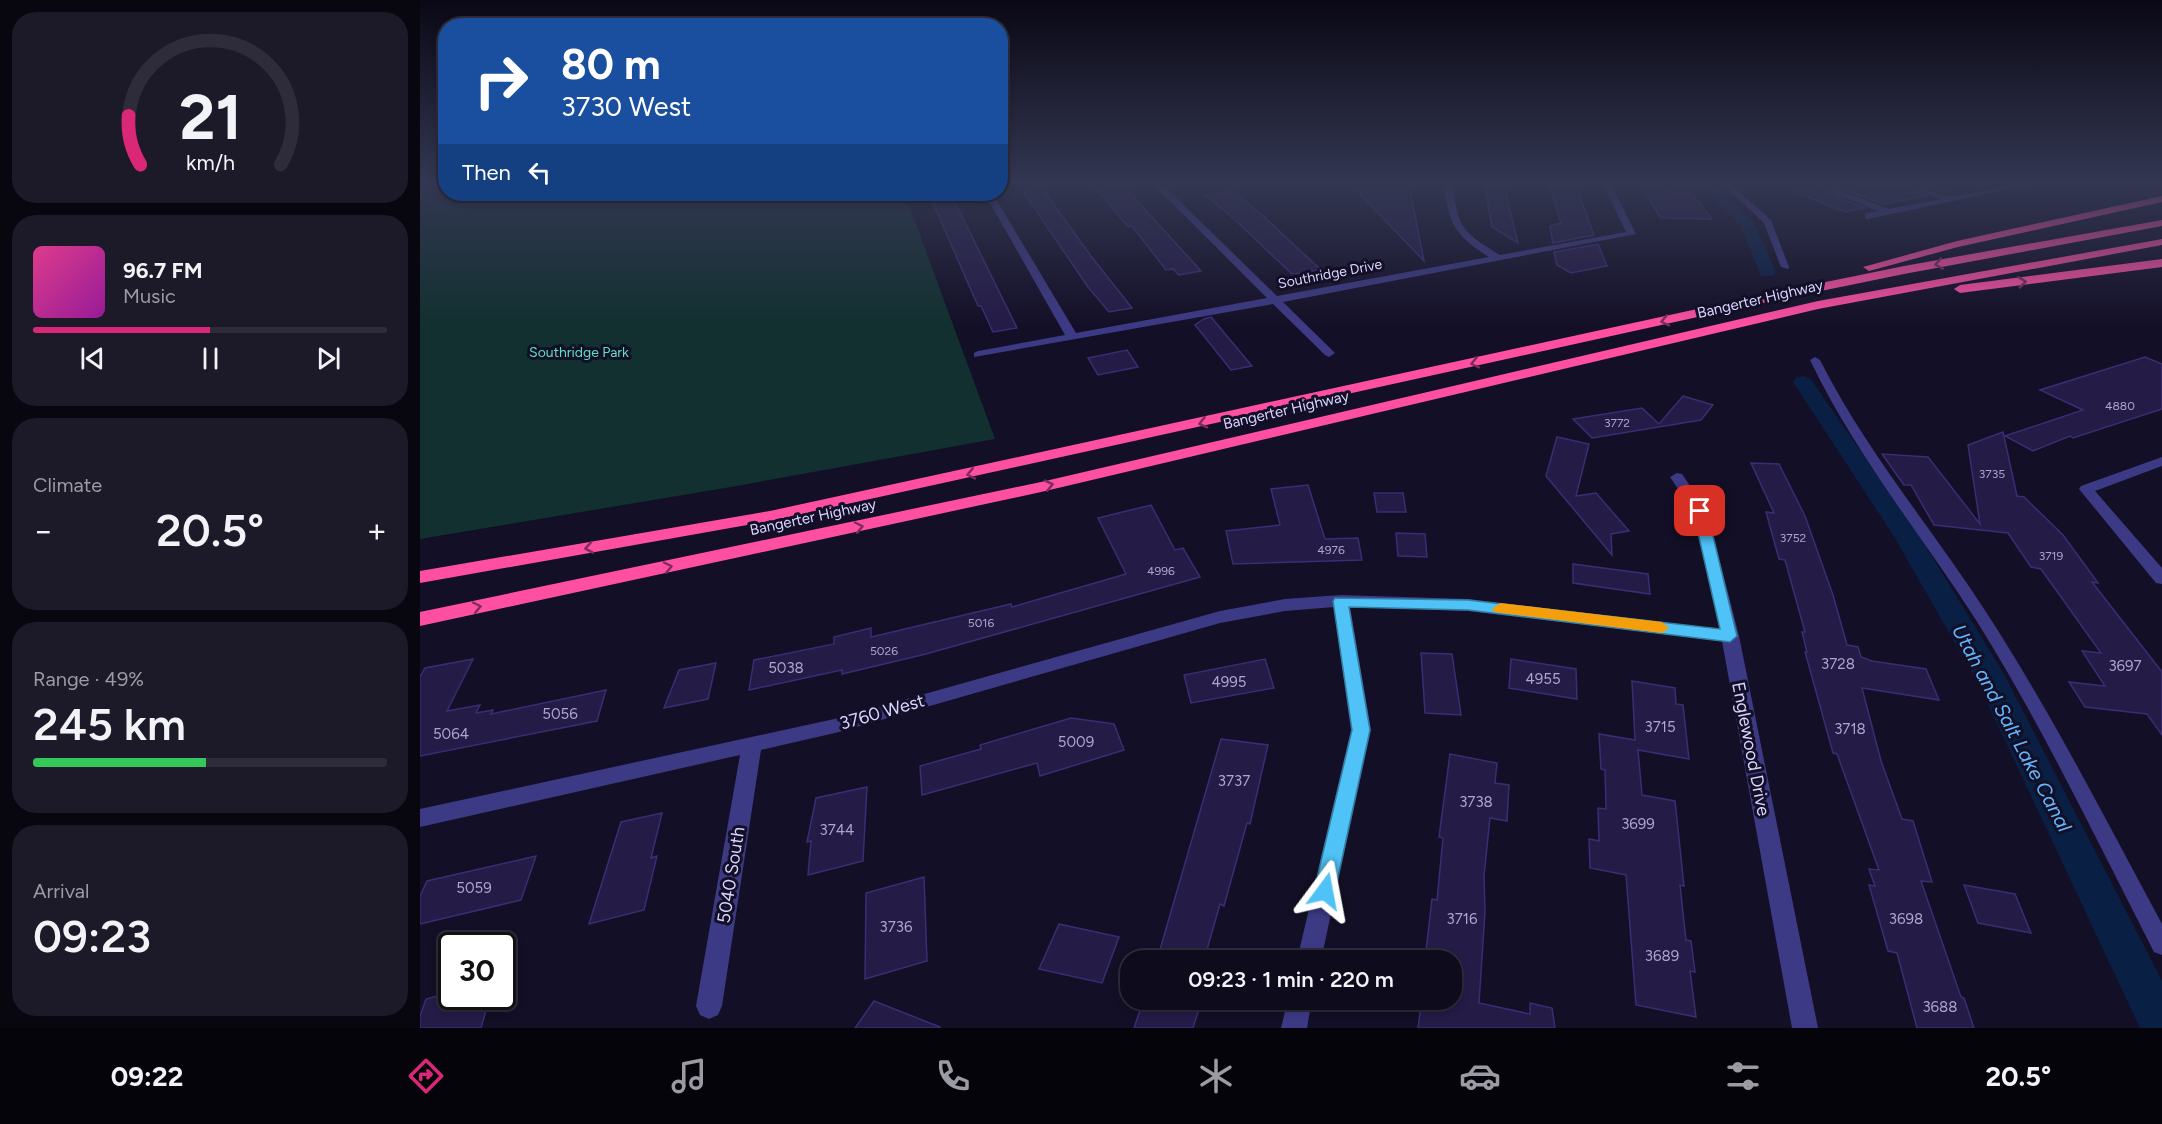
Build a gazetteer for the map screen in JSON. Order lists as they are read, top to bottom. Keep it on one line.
{"streets":{"highway":["Bangerter Highway"],"street":["Southridge Drive","3760 West","Englewood Drive","5040 South"]},"crossings":[["3760 West","Englewood Drive"],["3760 West","5040 South"]],"water":["Utah and Salt Lake Canal"],"parks":["Southridge Park"],"house_numbers":["4880","3772","3735","3752","4976","3719","4996","5016","5026","3728","3697","5038","4955","4995","5056","3715","3718","5064","5009","3737","3738","3699","3744","5059","3716","3698","3736","3689","3688"],"page":{"turn":["80 m","3730 West"],"then":"Then","song":["96.7 FM","Music"],"tile":["Climate",["Range · 49%","245 km"],["Arrival","09:23"]],"heat":["−","20.5°","+"],"limit":"30","trip":"09:23 · 1 min · 220 m","tabs":["09:22","20.5°"],"gauge":["21","km/h"]}}
